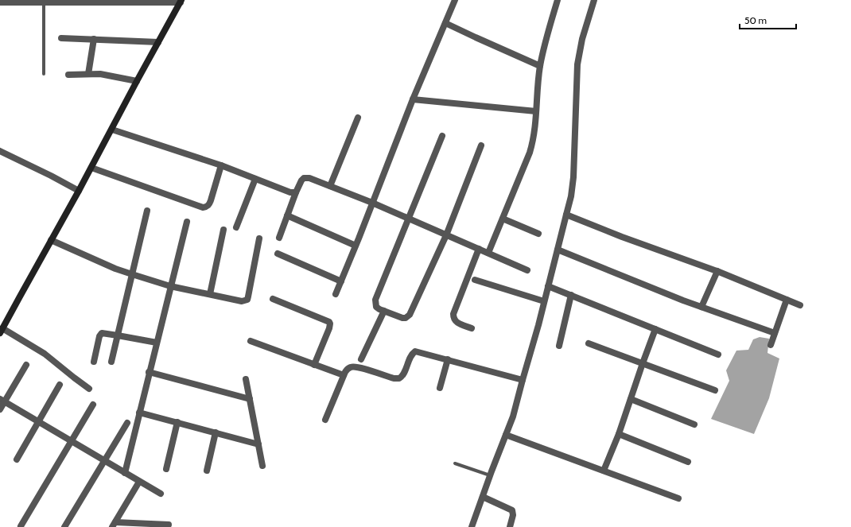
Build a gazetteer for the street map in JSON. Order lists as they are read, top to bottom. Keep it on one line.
{"scale_bar":"50 m"}
